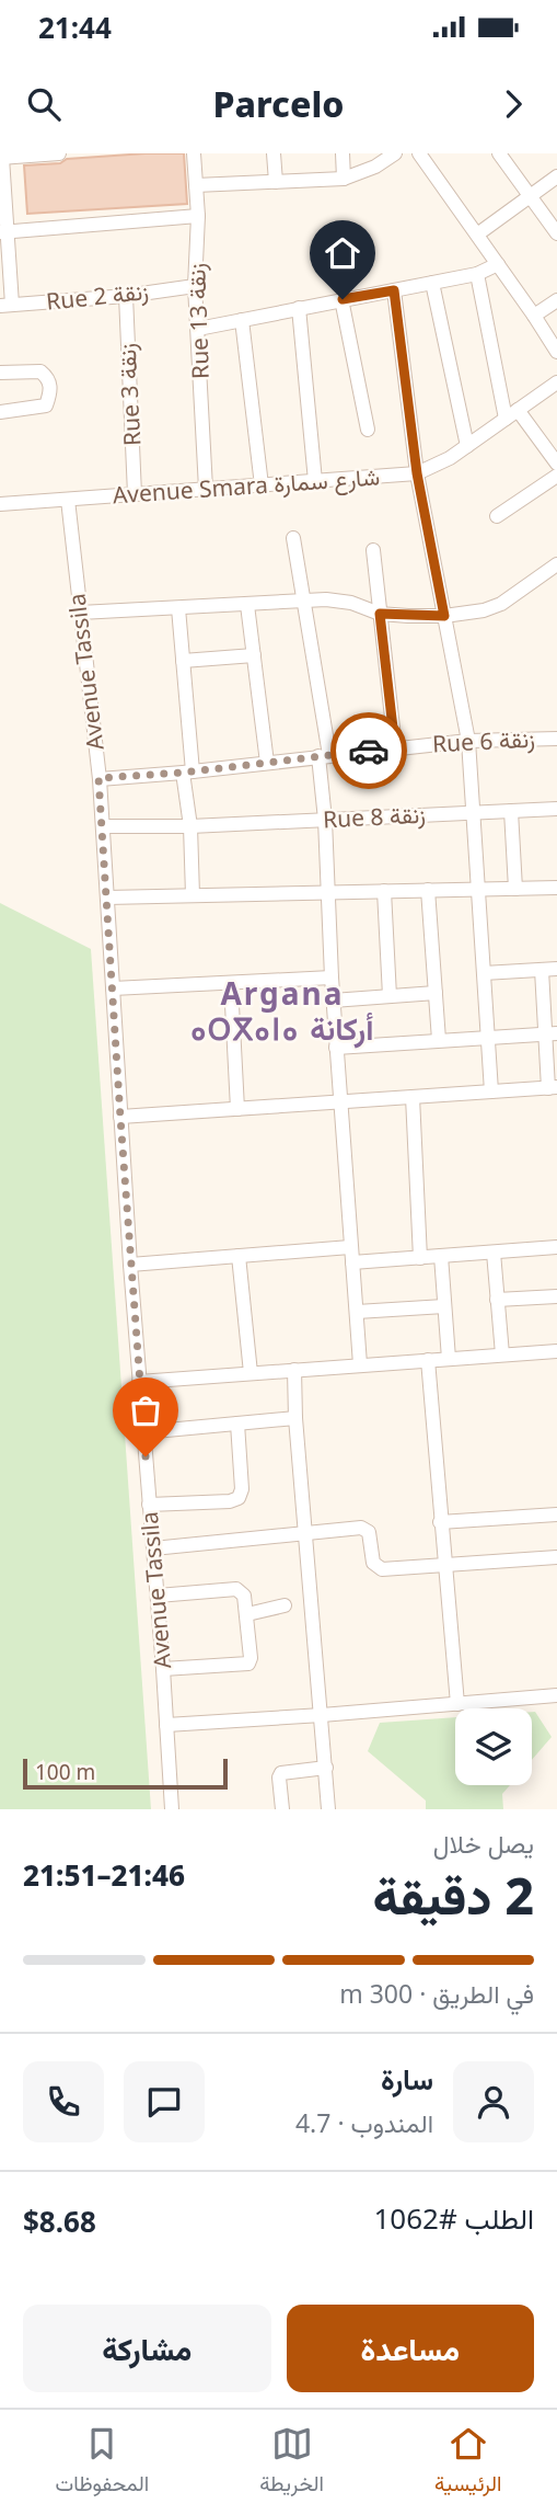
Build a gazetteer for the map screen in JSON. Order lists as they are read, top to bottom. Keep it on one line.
{"streets":{"street":["Rue 2 زنقة","Rue 13 زنقة","Rue 3 زنقة","Avenue Smara شارع سمارة","Avenue Tassila","Rue 6 زنقة","Rue 8 زنقة"]},"crossings":[["Rue 2 زنقة","Rue 13 زنقة"],["Rue 2 زنقة","Rue 3 زنقة"],["Rue 13 زنقة","Avenue Smara شارع سمارة"],["Rue 3 زنقة","Avenue Smara شارع سمارة"],["Avenue Smara شارع سمارة","Avenue Tassila"],["Avenue Tassila","Rue 6 زنقة"],["Avenue Tassila","Rue 8 زنقة"]],"districts":["Argana ⴰⵔⴳⴰⵏⴰ أركانة"],"scale_bar":"100 m","page":{"status":"21:44","header":"Parcelo","scale":"100 m","heading":["2 دقيقة","يصل خلال","21:46–21:51"],"panel":["سارة","المندوب · 4.7","الطلب #1062","$8.68"],"bar":"في الطريق · 300 m","buttons":["مساعدة","مشاركة"],"tabs":["الرئيسية","الخريطة","المحفوظات"]}}
